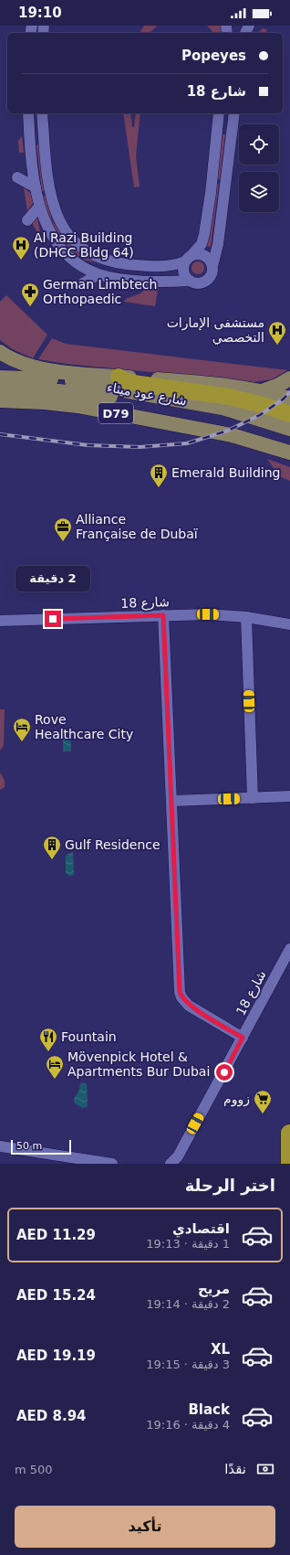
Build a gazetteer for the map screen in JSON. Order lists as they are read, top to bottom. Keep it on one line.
{"streets":{"main road":["شارع عود ميثاء","D79"],"street":["شارع 18"]},"places":{"hospital":["Al Razi Building (DHCC Bldg 64)","مستشفى الإمارات التخصصي"],"pharmacy":["German Limbtech Orthopaedic"],"building":["Emerald Building","Gulf Residence"],"office":["Alliance Française de Dubaï"],"hotel":["Rove Healthcare City","Mövenpick Hotel & Apartments Bur Dubai"],"restaurant":["Fountain"],"supermarket":["زووم"]},"scale_bar":"50 m","page":{"status":"19:10","banner":["Popeyes","شارع 18"],"bubble":"2 دقيقة","scale":"50 m","heading":"اختر الرحلة","list":[{"name":"اقتصادي","note":"1 دقيقة · 19:13","value":"AED 11.29"},{"name":"مريح","note":"2 دقيقة · 19:14","value":"AED 15.24"},{"name":"XL","note":"3 دقيقة · 19:15","value":"AED 19.19"},{"name":"Black","note":"4 دقيقة · 19:16","value":"AED 8.94"}],"pay":["نقدًا","500 m"],"buttons":"تأكيد"}}
